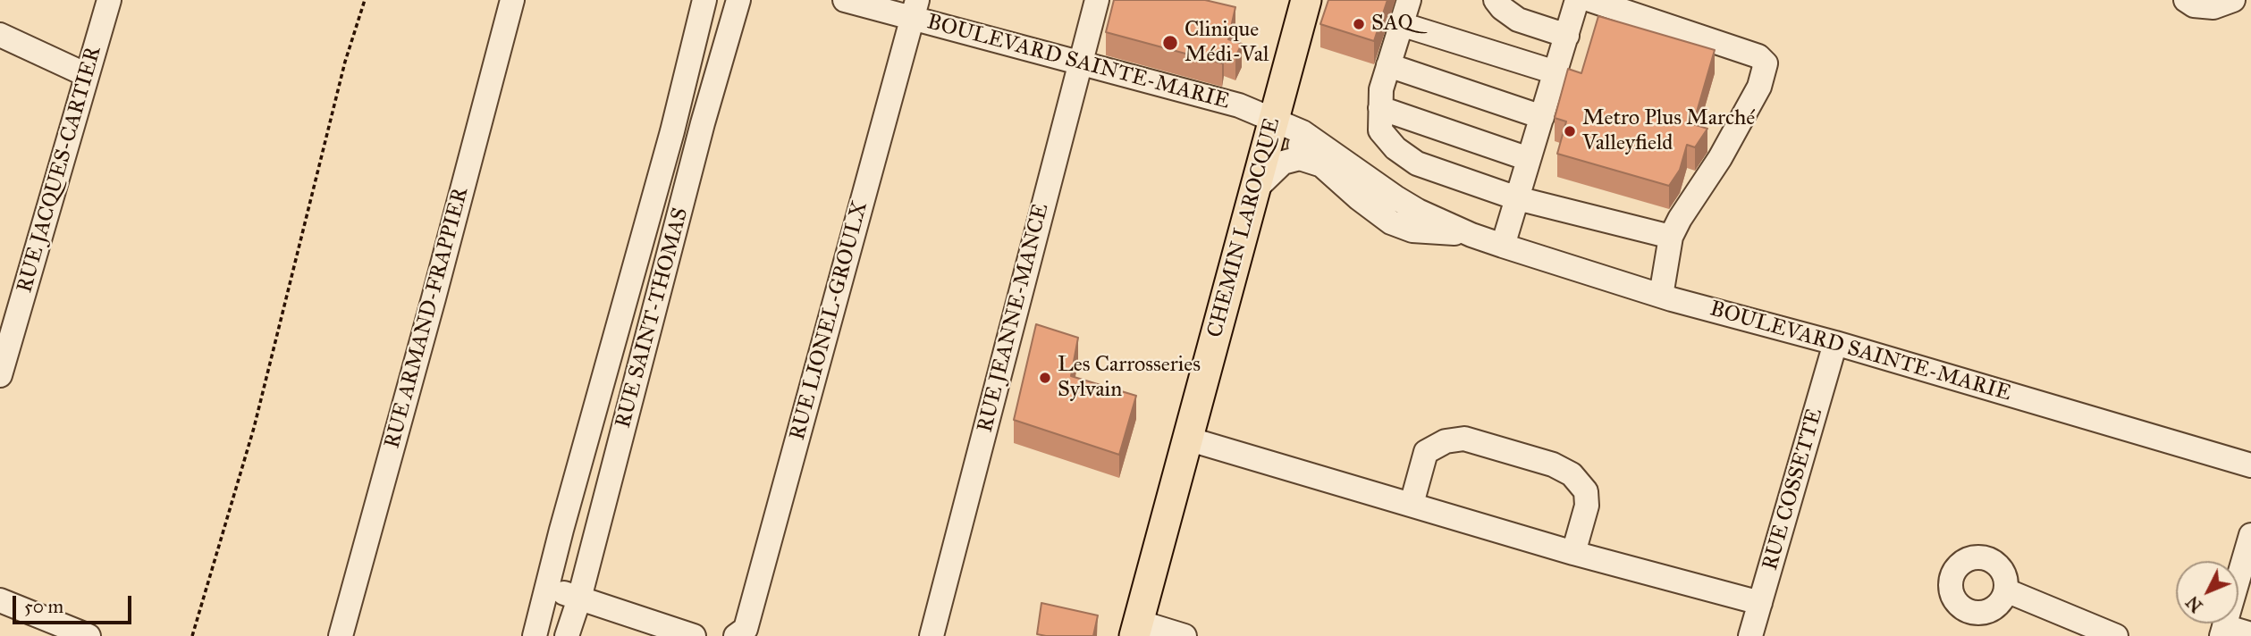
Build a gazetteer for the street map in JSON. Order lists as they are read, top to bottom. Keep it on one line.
{"streets":{"main road":["CHEMIN LAROCQUE"],"street":["BOULEVARD SAINTE-MARIE","RUE JACQUES-CARTIER","RUE ARMAND-FRAPPIER","RUE SAINT-THOMAS","RUE JEANNE-MANCE","RUE LIONEL-GROULX","RUE COSSETTE"]},"crossings":[["BOULEVARD SAINTE-MARIE","CHEMIN LAROCQUE"],["BOULEVARD SAINTE-MARIE","RUE JEANNE-MANCE"],["BOULEVARD SAINTE-MARIE","RUE LIONEL-GROULX"],["BOULEVARD SAINTE-MARIE","RUE COSSETTE"]],"places":["SAQ","Clinique Médi-Val","Metro Plus Marché Valleyfield","Les Carrosseries Sylvain"],"scale_bar":"50 m","north":"bottom left"}
